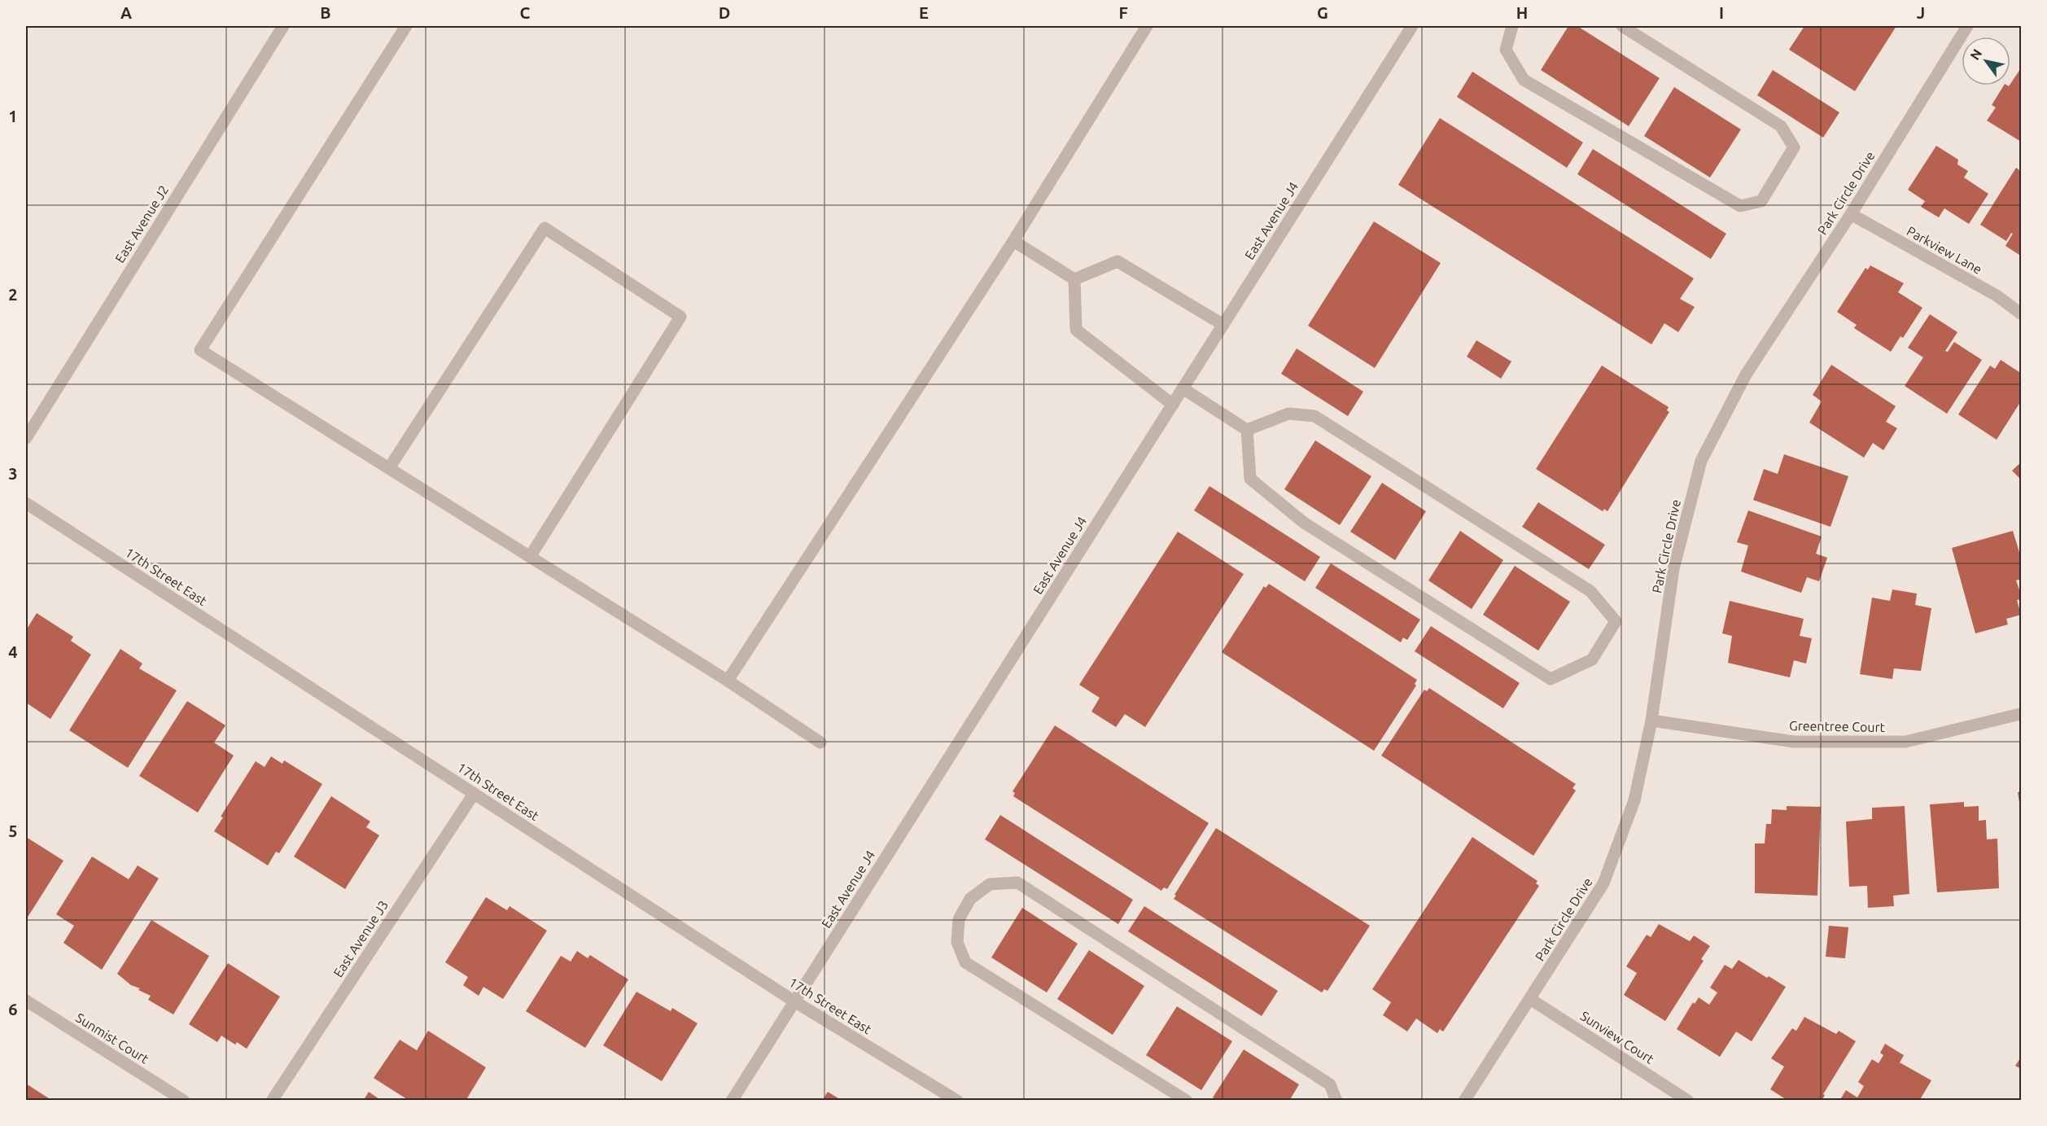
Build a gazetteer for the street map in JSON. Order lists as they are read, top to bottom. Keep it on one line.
{"streets":{"street":["Park Circle Drive","East Avenue J4","East Avenue J2","Parkview Lane","17th Street East","Greentree Court","East Avenue J3","Sunview Court","Sunmist Court"]},"crossings":[["Park Circle Drive","Parkview Lane"],["Park Circle Drive","Greentree Court"],["Park Circle Drive","Sunview Court"],["East Avenue J4","17th Street East"],["17th Street East","East Avenue J3"]],"north":"top left","grid":{"columns":["A","B","C","D","E","F","G","H","I","J"],"rows":["1","2","3","4","5","6"]}}
